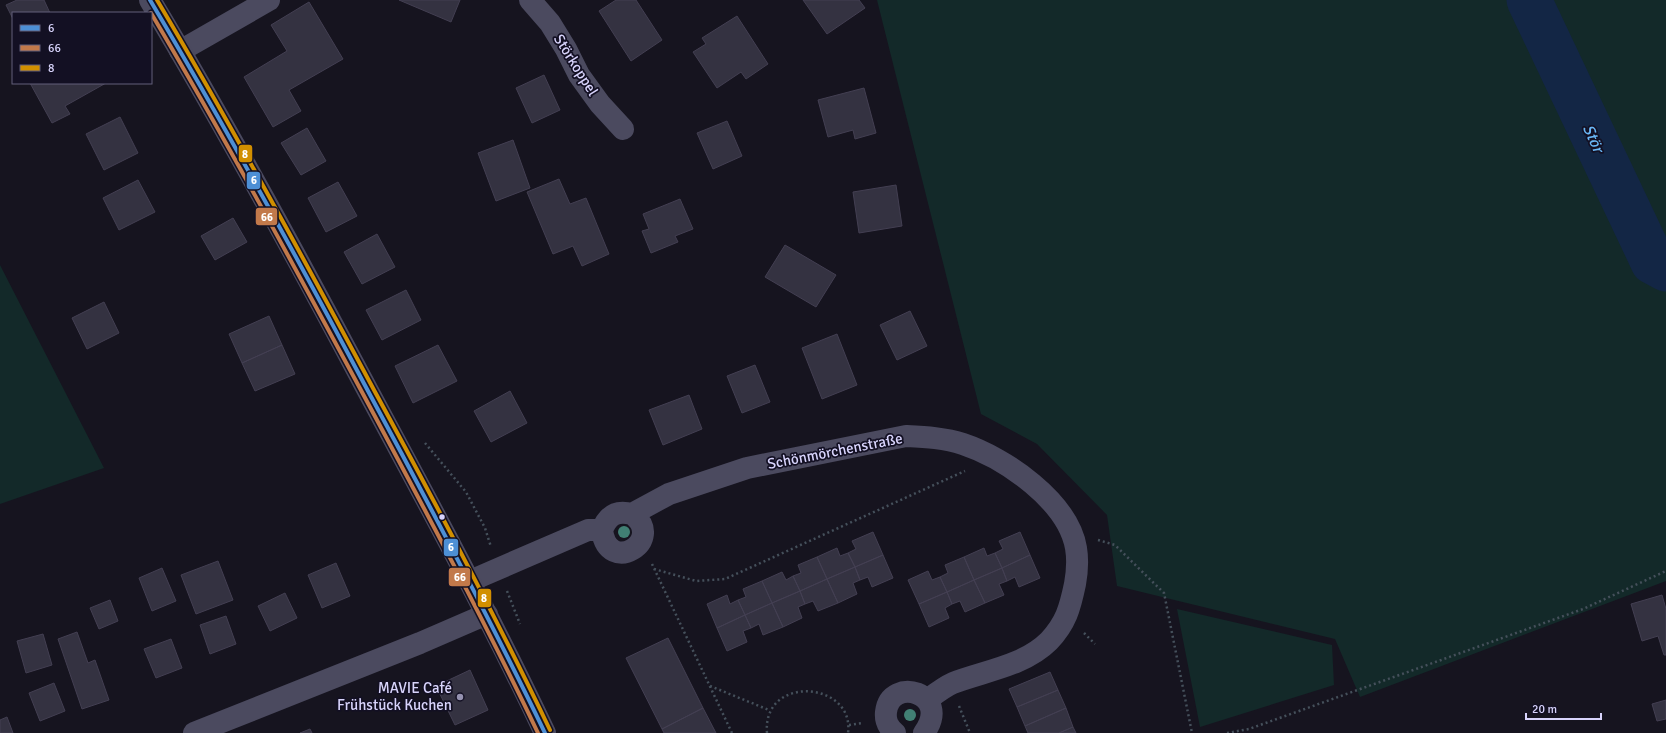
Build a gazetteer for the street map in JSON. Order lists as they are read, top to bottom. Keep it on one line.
{"streets":{"street":["Störkoppel","Schönmörchenstraße"]},"water":["Stör"],"places":["MAVIE Café Frühstück Kuchen"],"lines":["transit line 6","transit line 8","transit line 66"],"legend":["6","66","8"],"scale_bar":"20 m"}
